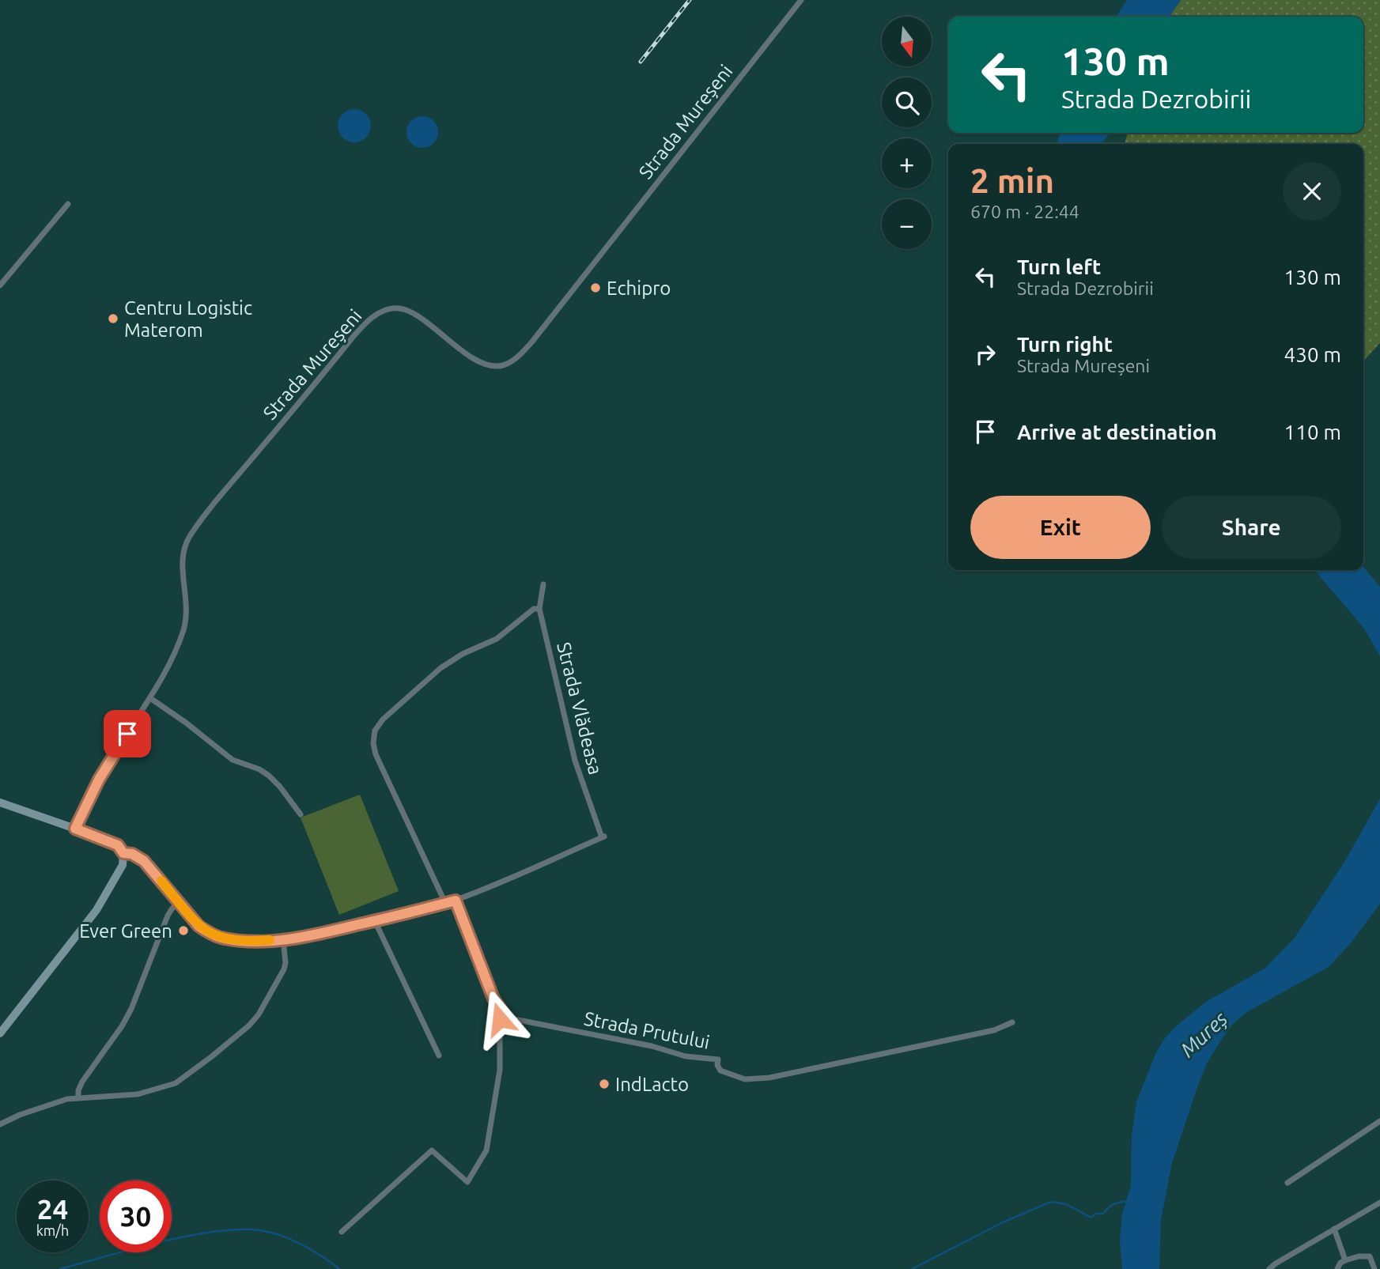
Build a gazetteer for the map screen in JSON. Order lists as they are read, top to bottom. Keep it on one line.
{"streets":{"street":["Strada Mureșeni","Strada Vlădeasa","Strada Prutului"]},"water":["Mureș"],"places":["Echipro","Centru Logistic Materom","Ever Green","IndLacto"],"north":"bottom","page":{"map_buttons":["+","−"],"turn":["130 m","Strada Dezrobirii"],"heading":["2 min","670 m · 22:44"],"list":[{"name":"Turn left","note":"Strada Dezrobirii","value":"130 m"},{"name":"Turn right","note":"Strada Mureșeni","value":"430 m"},{"name":"Arrive at destination","value":"110 m"}],"buttons":["Exit","Share"],"speed":"24 km/h","limit":"30"}}
